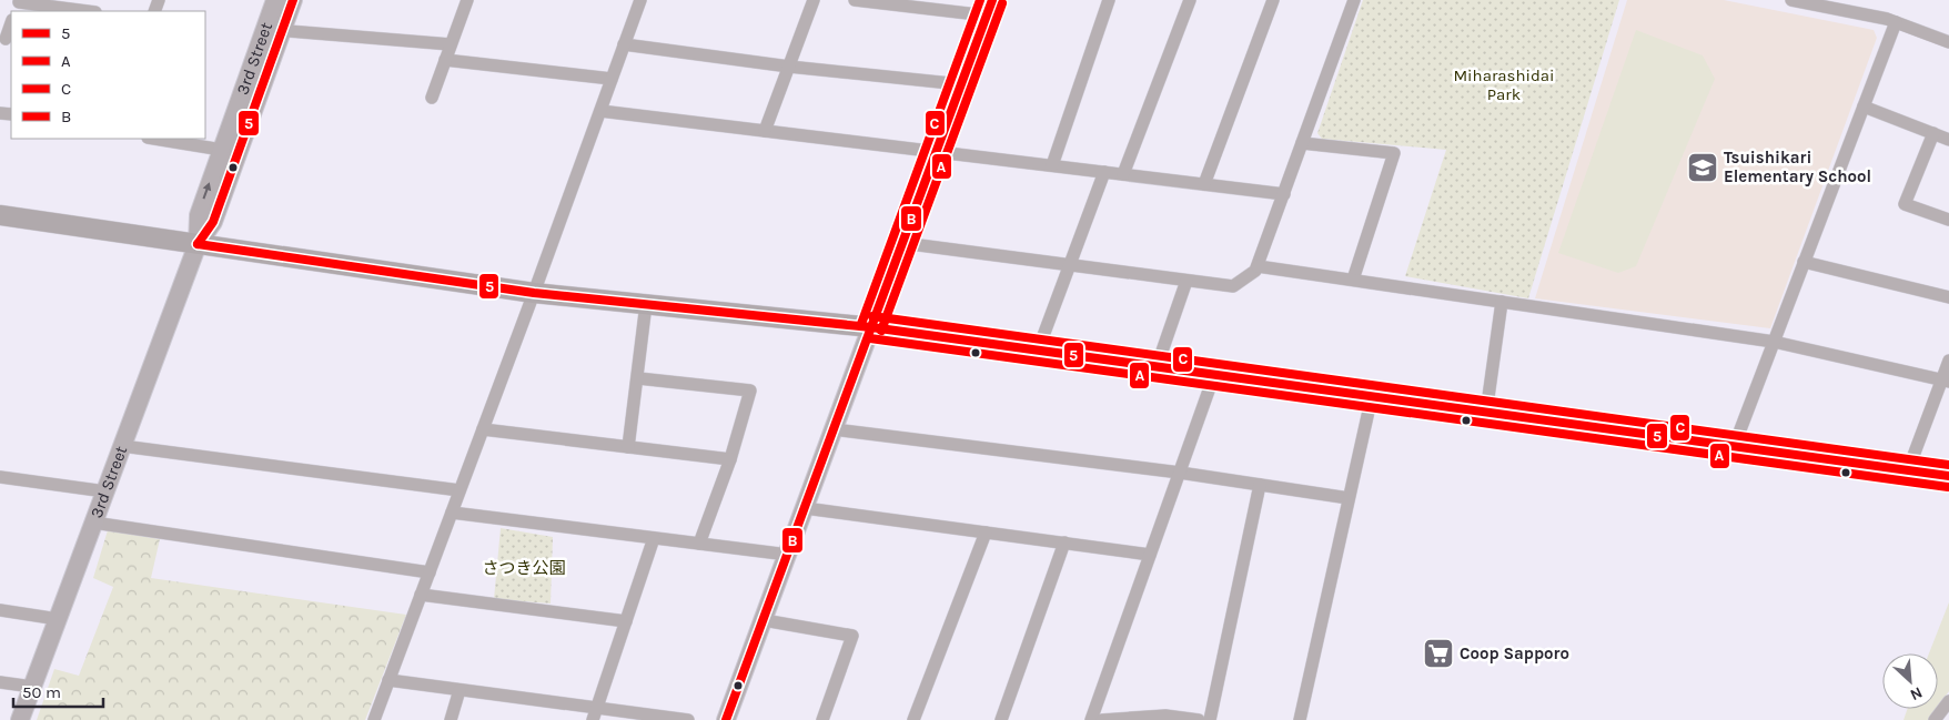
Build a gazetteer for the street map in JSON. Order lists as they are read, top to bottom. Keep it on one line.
{"streets":{"street":["3rd Street"]},"parks":["Miharashidai Park","さつき公園"],"places":{"school or university":["Tsuishikari Elementary School"],"supermarket":["Coop Sapporo"]},"lines":["transit line 5","transit line C","transit line B","transit line A"],"legend":["5","A","C","B"],"scale_bar":"50 m","north":"bottom right"}
